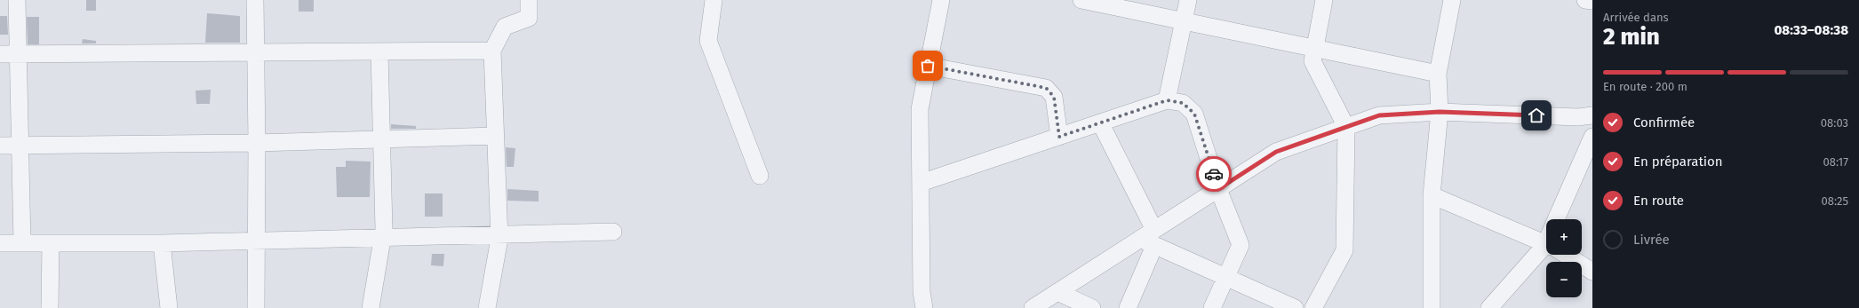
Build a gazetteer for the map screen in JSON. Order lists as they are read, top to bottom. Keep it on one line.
{"page":{"heading":["2 min","Arrivée dans","08:33–08:38"],"bar":"En route · 200 m","list":[["Confirmée","08:03"],["En préparation","08:17"],["En route","08:25"],"Livrée"],"map_buttons":["+","−"]}}
